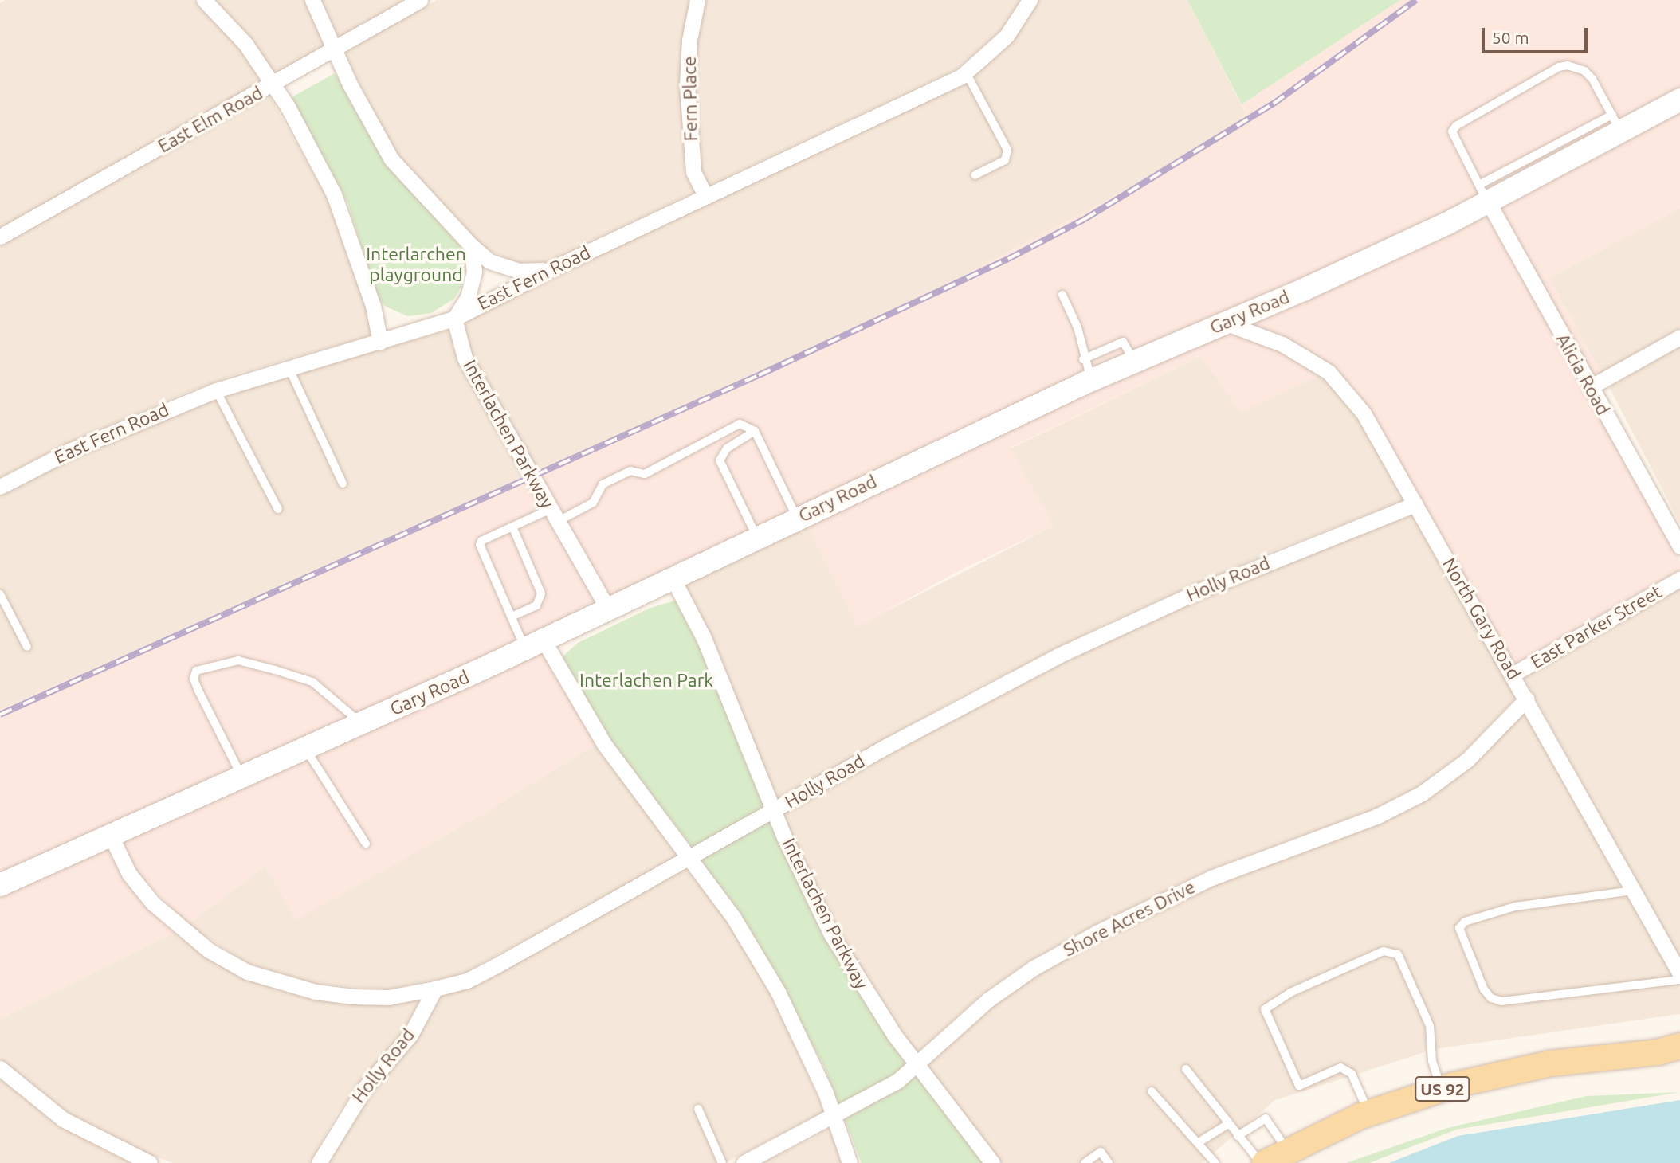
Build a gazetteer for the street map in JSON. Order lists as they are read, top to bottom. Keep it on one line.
{"streets":{"main road":["Gary Road","US 92"],"street":["Fern Place","East Elm Road","East Fern Road","Alicia Road","Interlachen Parkway","Holly Road","North Gary Road","East Parker Street","Shore Acres Drive"]},"crossings":[["Fern Place","East Fern Road"],["East Fern Road","Interlachen Parkway"],["Gary Road","Alicia Road"],["Gary Road","Interlachen Parkway"],["Gary Road","North Gary Road"],["Interlachen Parkway","Holly Road"],["Interlachen Parkway","Shore Acres Drive"],["Holly Road","North Gary Road"],["North Gary Road","East Parker Street"],["North Gary Road","Shore Acres Drive"]],"parks":["Interlarchen playground","Interlachen Park"],"scale_bar":"50 m"}
